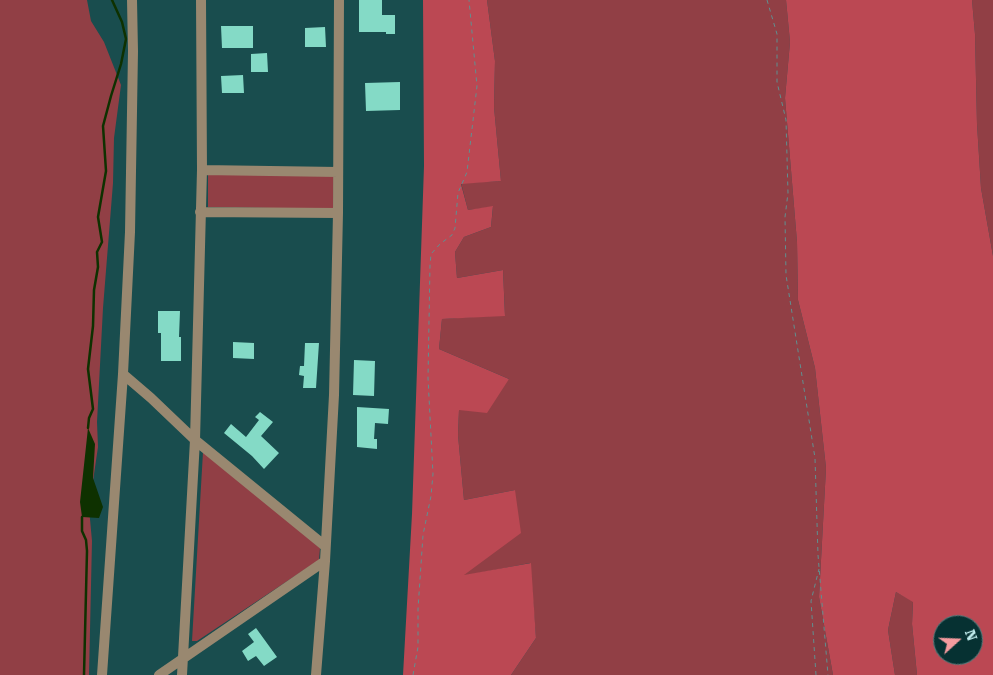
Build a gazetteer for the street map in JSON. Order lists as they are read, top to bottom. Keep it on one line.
{"north":"right"}
